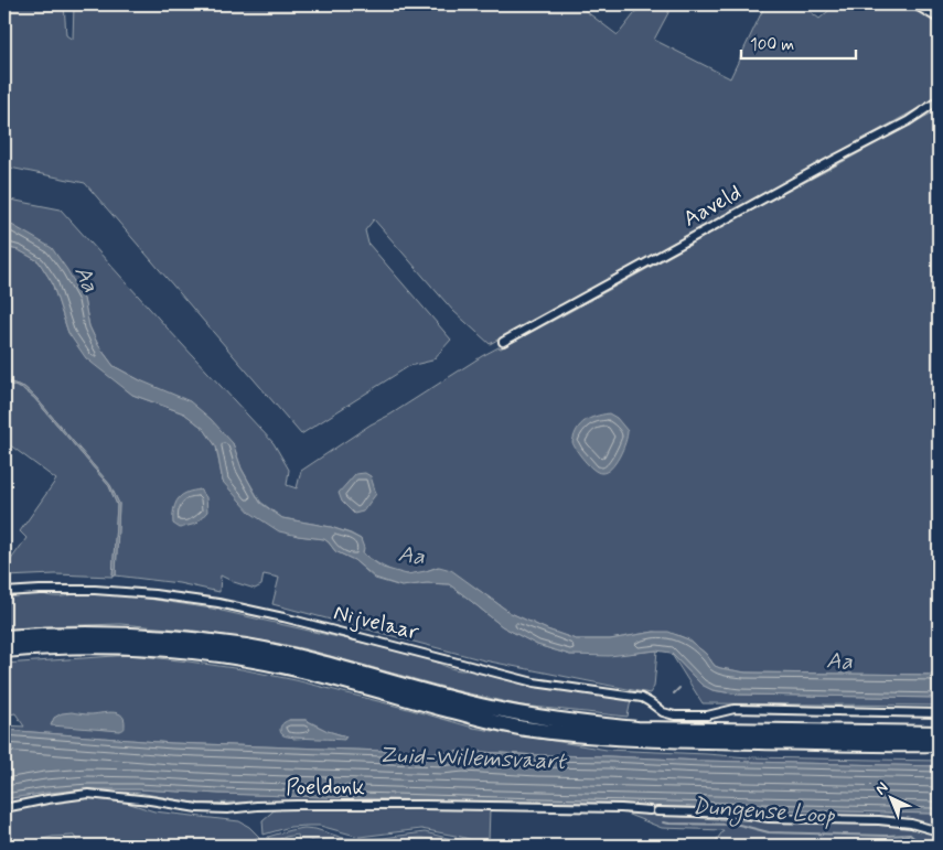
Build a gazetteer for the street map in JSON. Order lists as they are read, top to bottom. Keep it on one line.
{"streets":{"street":["Aaveld","Nijvelaar","Poeldonk"]},"water":["Aa","Zuid-Willemsvaart","Dungense Loop"],"scale_bar":"100 m","north":"top left"}
